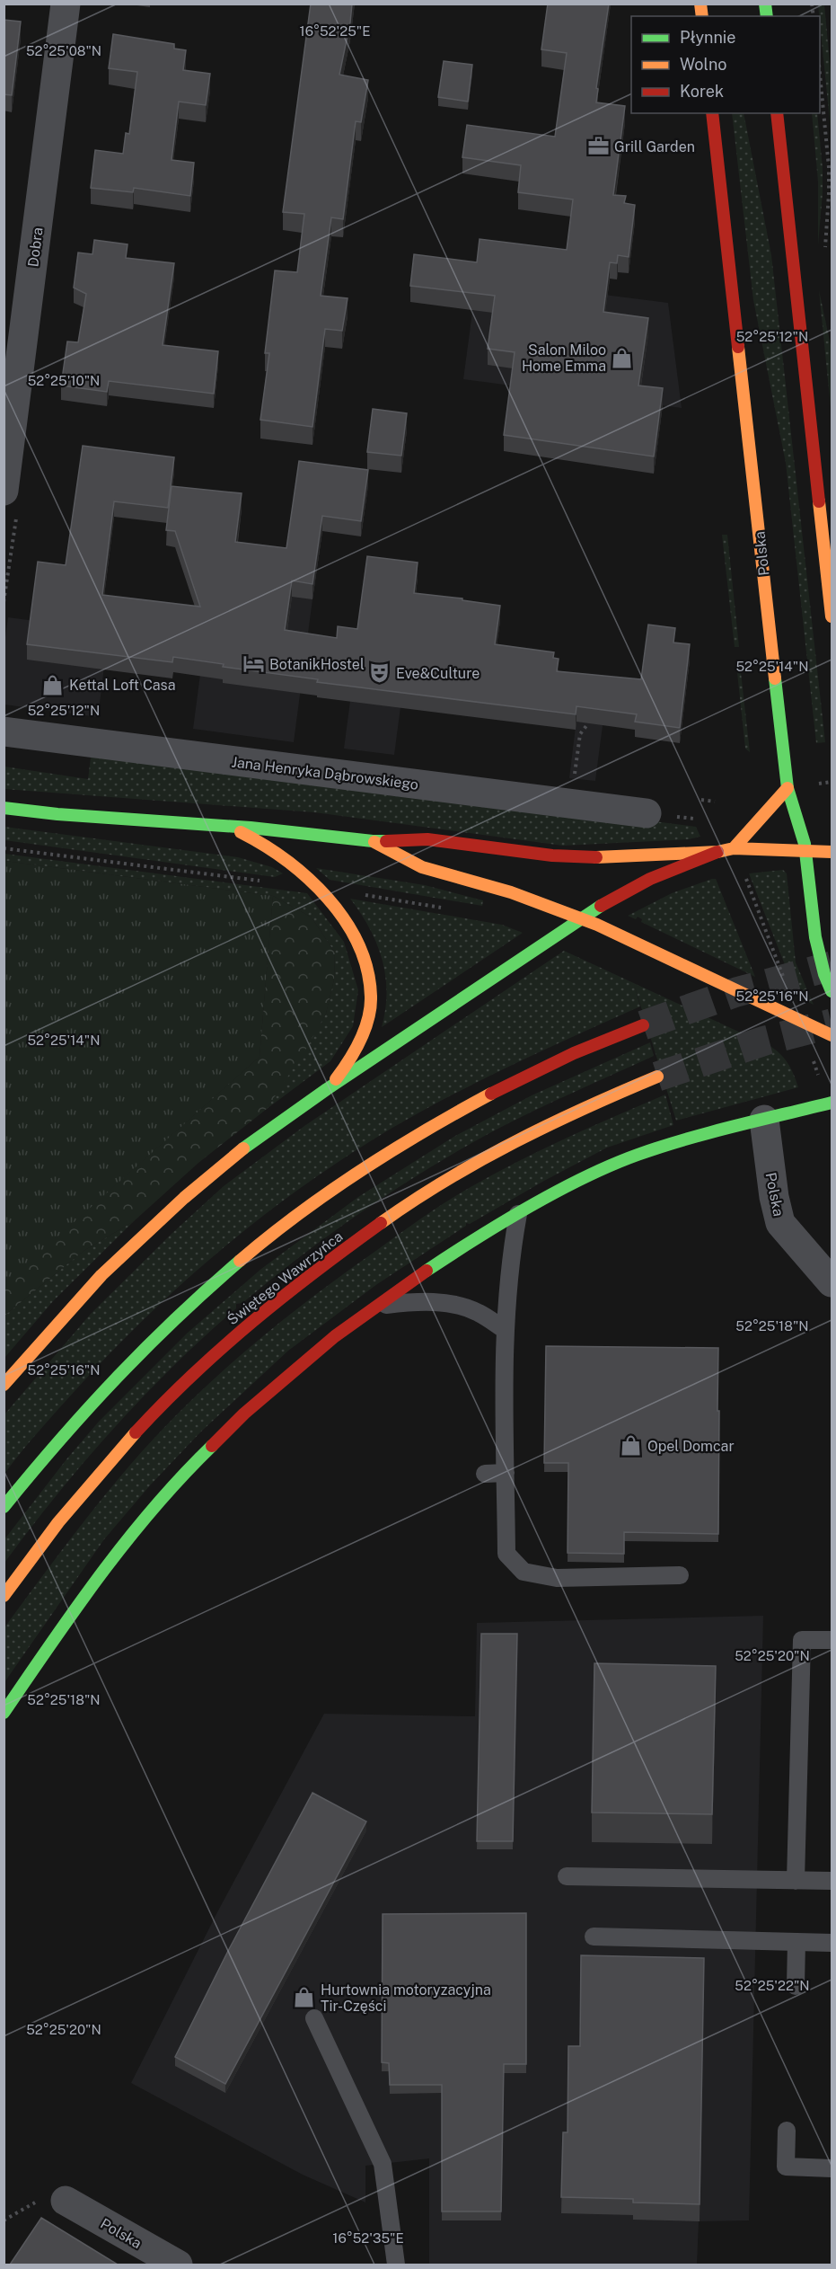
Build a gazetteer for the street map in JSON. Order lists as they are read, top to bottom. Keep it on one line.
{"streets":{"main road":["Polska","Świętego Wawrzyńca"],"street":["Dobra","Jana Henryka Dąbrowskiego"]},"places":{"office":["Grill Garden"],"shop":["Salon Miloo Home Emma","Kettal Loft Casa","Opel Domcar","Hurtownia motoryzacyjna Tir-Części"],"hotel":["BotanikHostel"],"theatre":["Eve&Culture"]},"legend":["Płynnie","Wolno","Korek"],"coordinates":["16°52'25\"E","52°25'08\"N","52°25'12\"N","52°25'10\"N","52°25'14\"N","52°25'16\"N","52°25'18\"N","52°25'20\"N","52°25'22\"N","16°52'35\"E"]}
